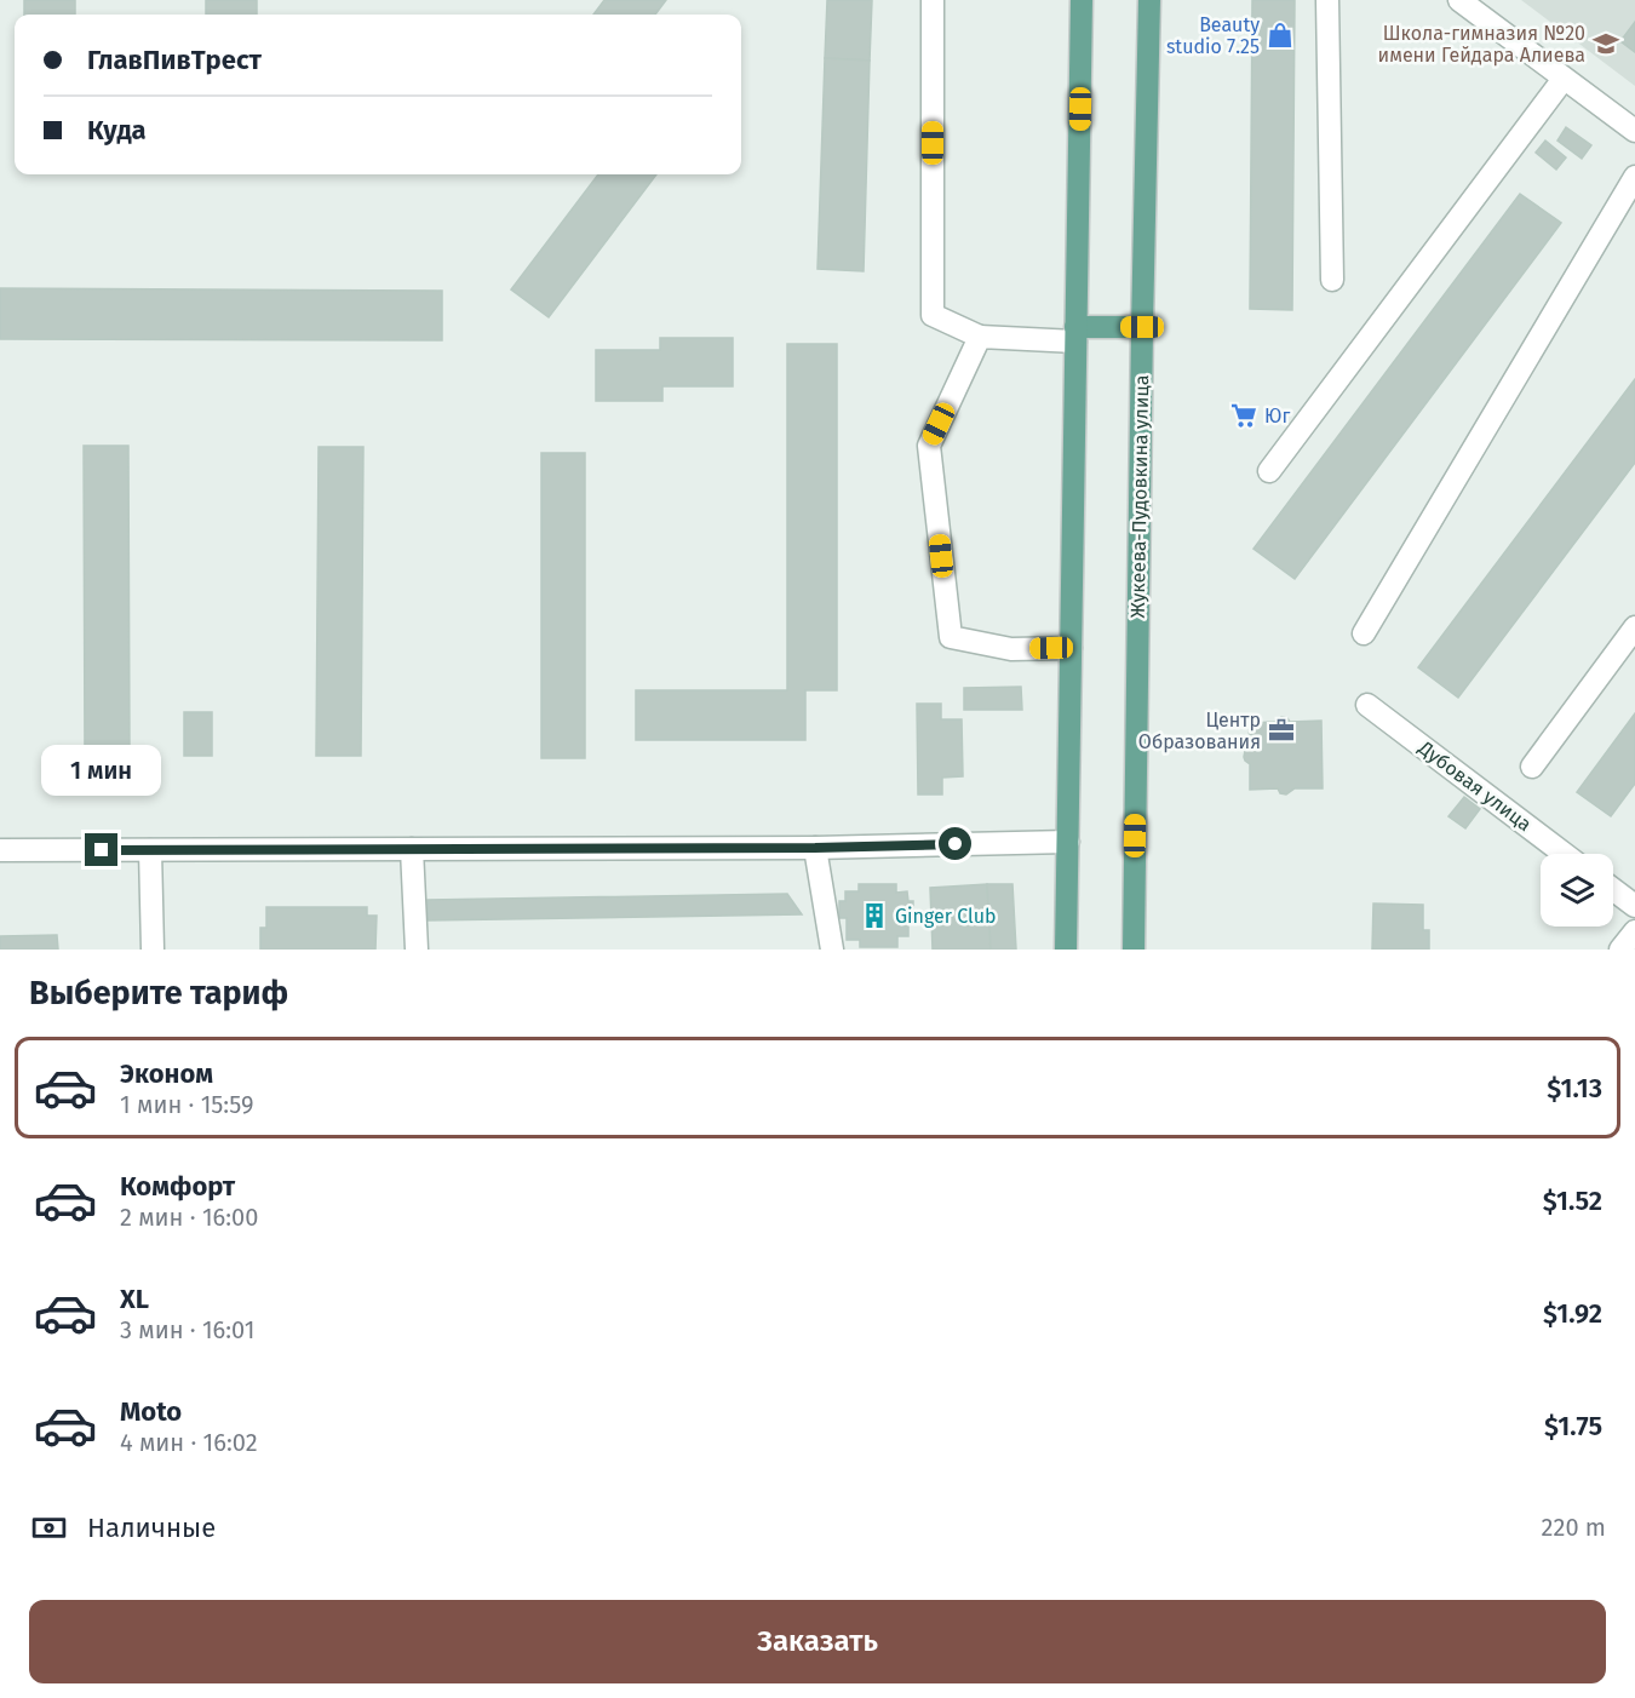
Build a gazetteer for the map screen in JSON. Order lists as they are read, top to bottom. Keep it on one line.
{"streets":{"main road":["Жукеева-Пудовкина улица"],"street":["Дубовая улица"]},"places":{"shop":["Beauty studio 7.25"],"school or university":["Школа-гимназия №20 имени Гейдара Алиева"],"supermarket":["Юг"],"office":["Центр Образования"],"building":["Ginger Club"]},"page":{"banner":["ГлавПивТрест","Куда"],"bubble":"1 мин","heading":"Выберите тариф","list":[{"name":"Эконом","note":"1 мин · 15:59","value":"$1.13"},{"name":"Комфорт","note":"2 мин · 16:00","value":"$1.52"},{"name":"XL","note":"3 мин · 16:01","value":"$1.92"},{"name":"Moto","note":"4 мин · 16:02","value":"$1.75"}],"pay":["Наличные","220 m"],"buttons":"Заказать"}}
